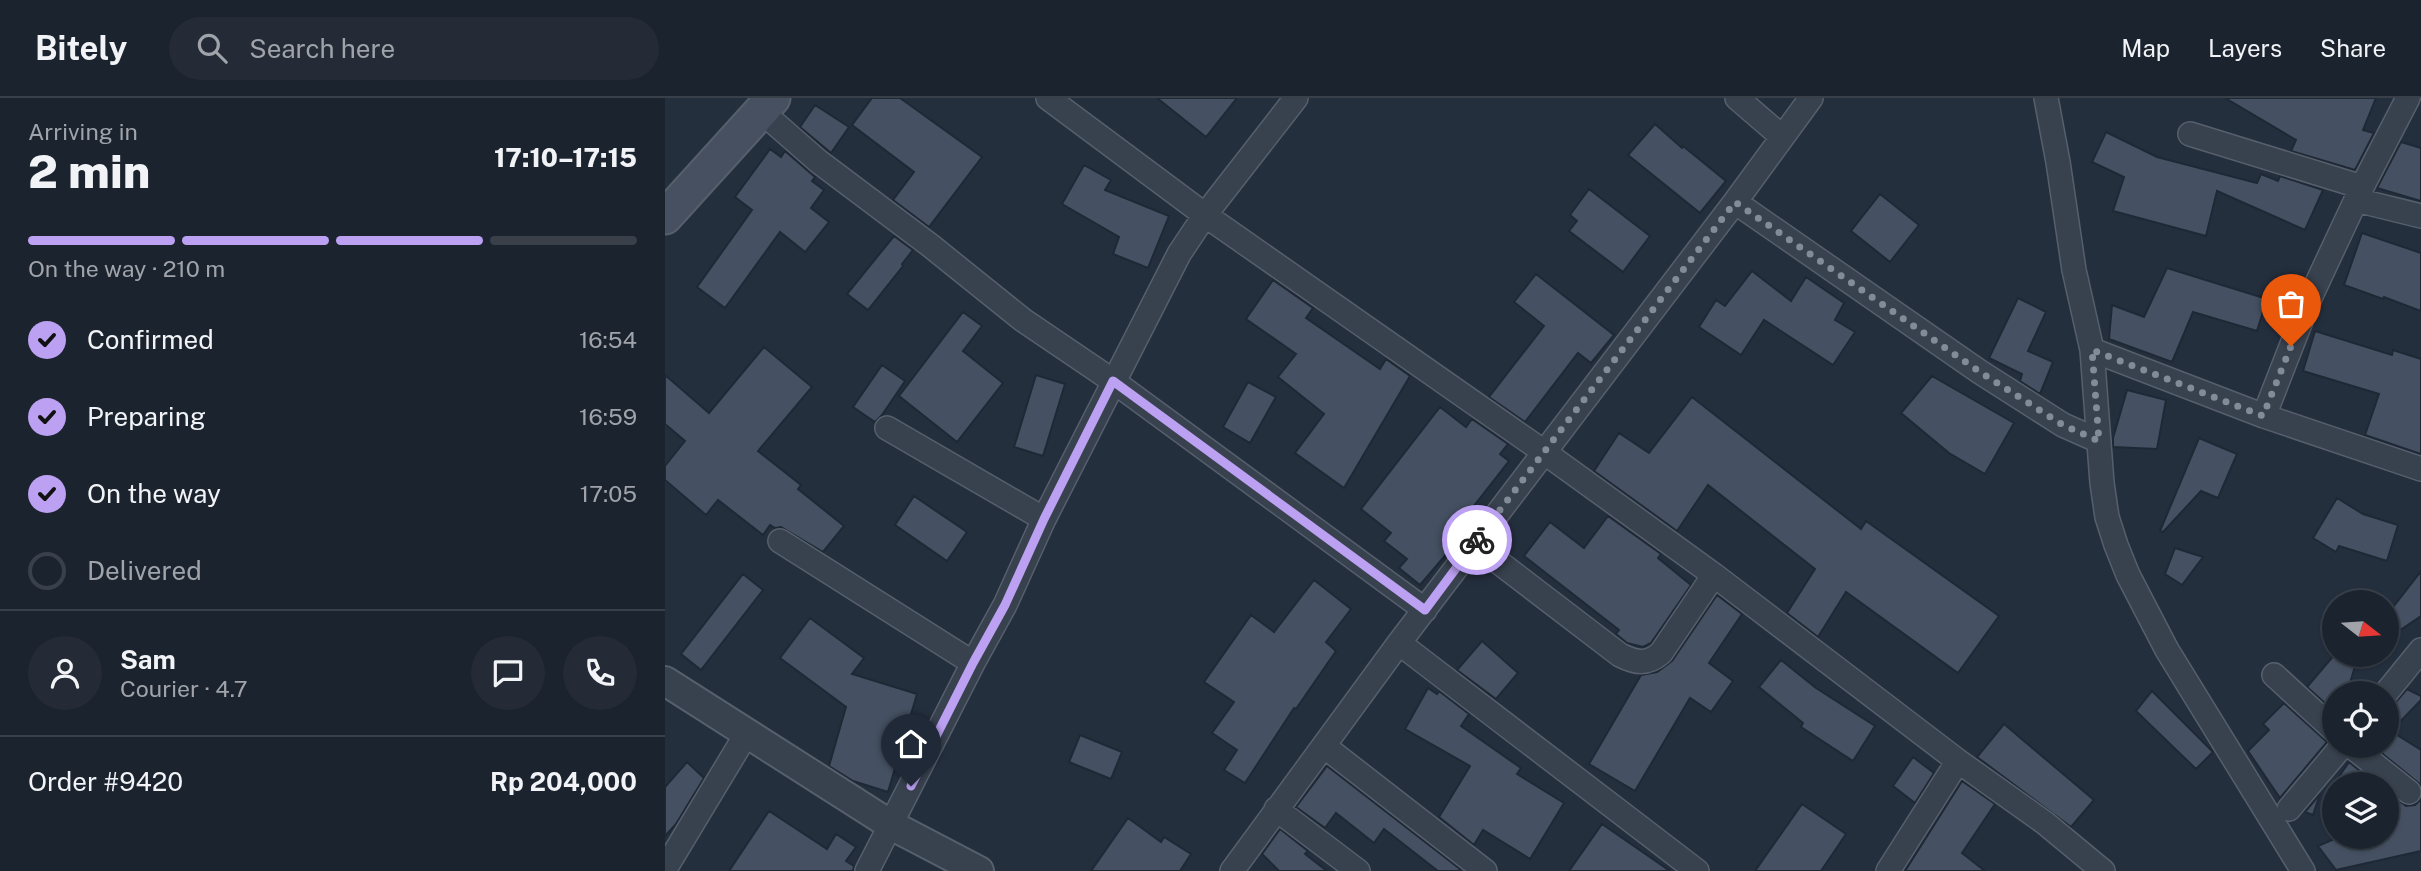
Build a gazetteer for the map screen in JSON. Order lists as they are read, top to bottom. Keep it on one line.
{"north":"right","page":{"header":"Bitely","search":"Search here","nav":["Map","Layers","Share"],"heading":["2 min","Arriving in","17:10–17:15"],"panel":["Sam","Courier · 4.7","Order #9420","Rp 204,000"],"bar":"On the way · 210 m","list":[["Confirmed","16:54"],["Preparing","16:59"],["On the way","17:05"],"Delivered"]}}
